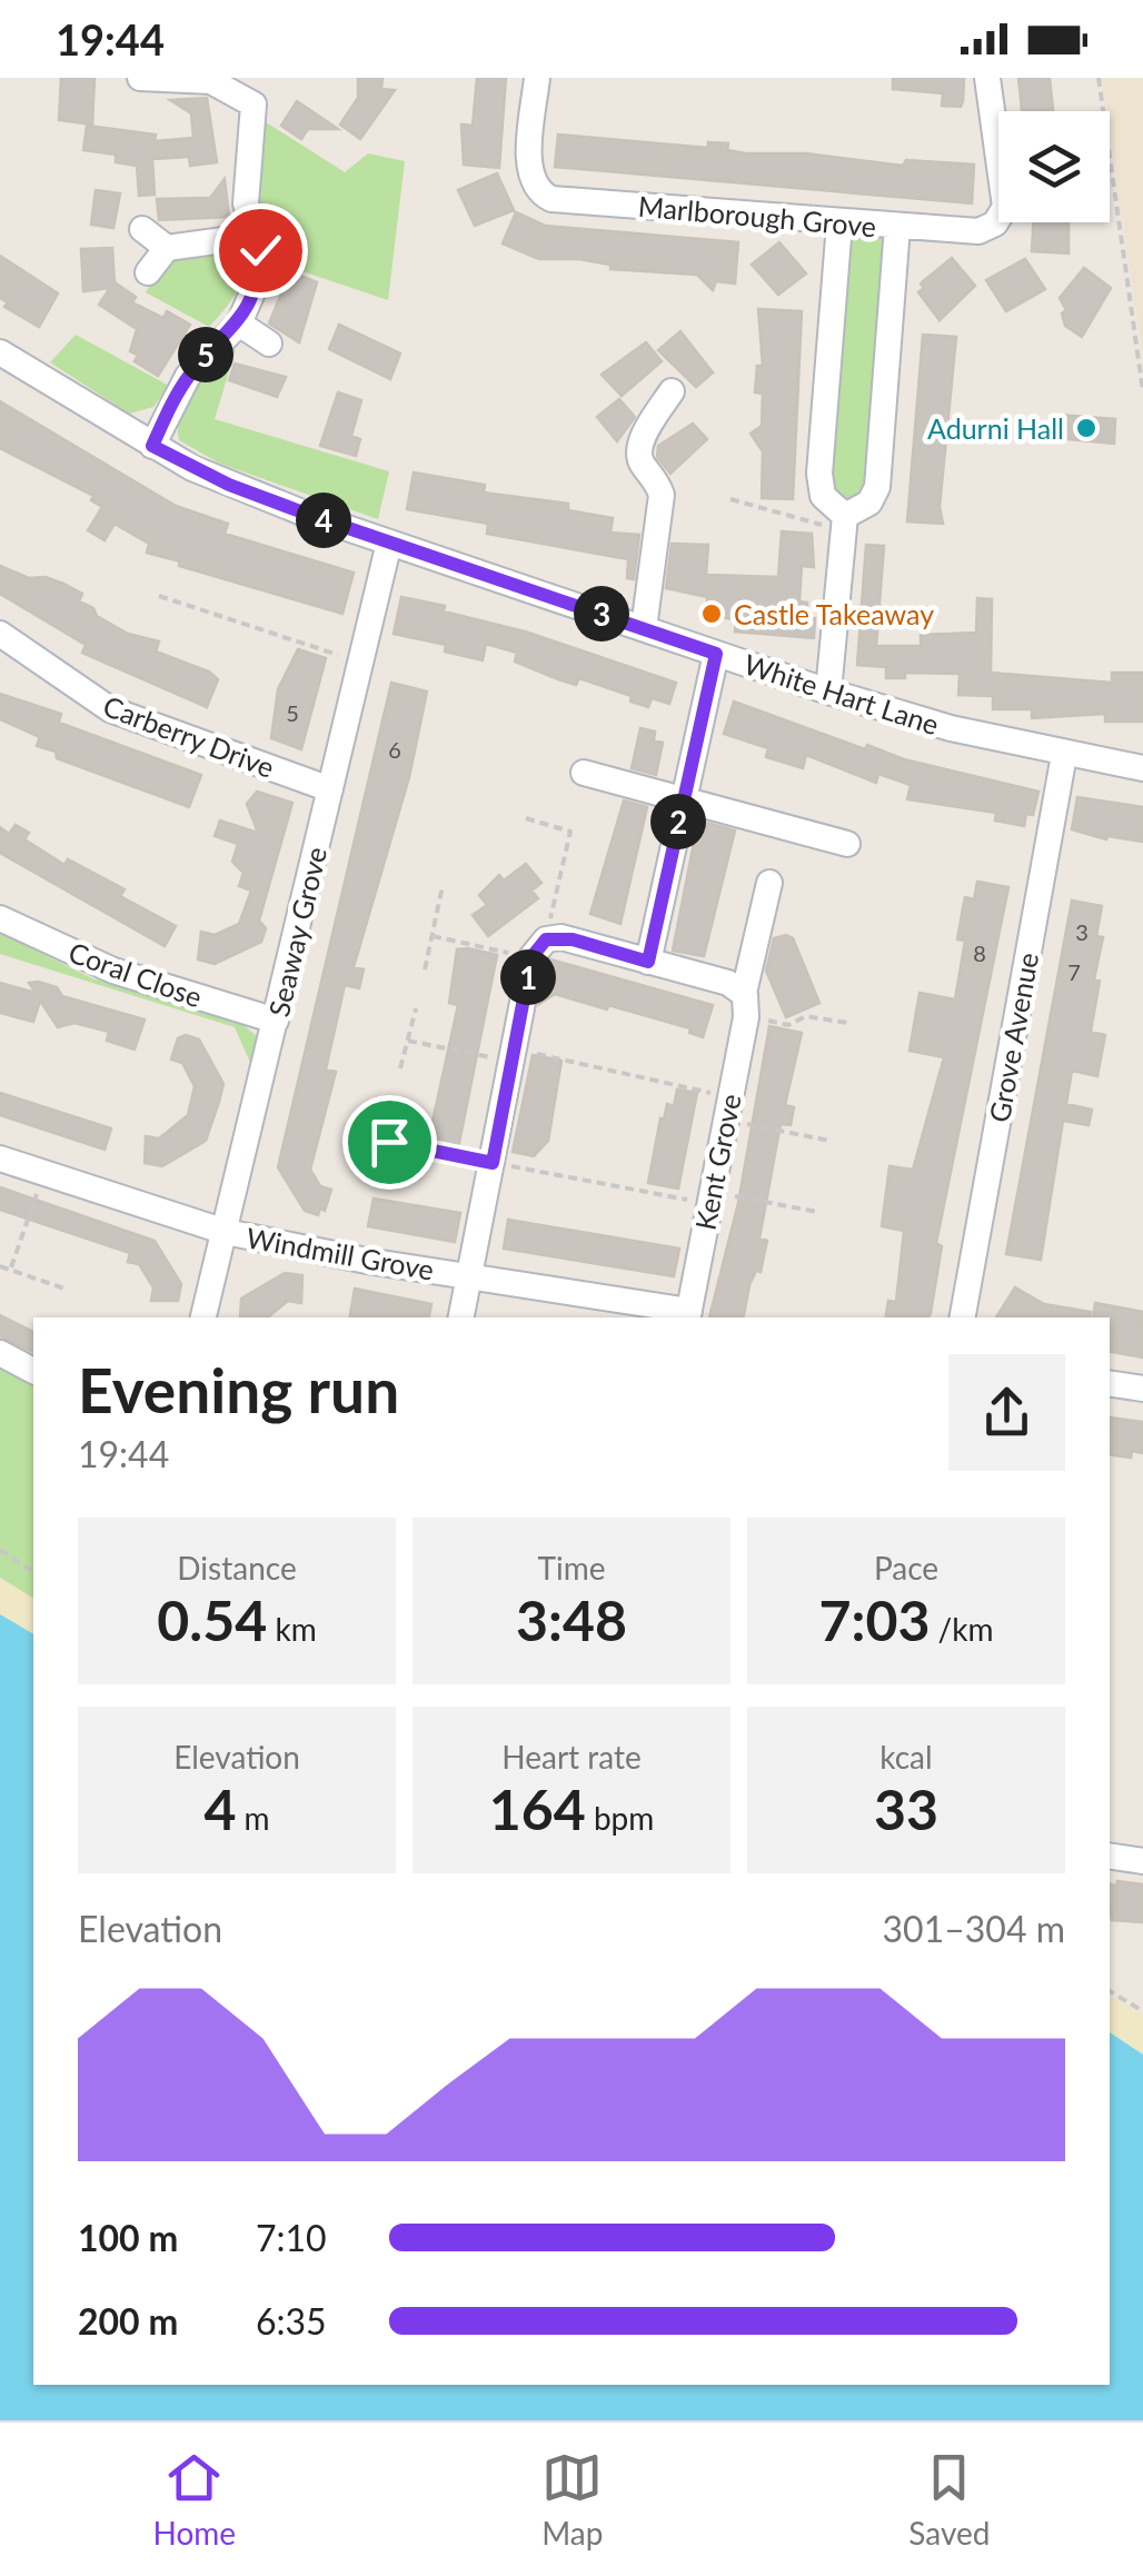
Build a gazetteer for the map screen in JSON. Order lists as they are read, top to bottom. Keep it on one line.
{"streets":{"street":["Marlborough Grove","White Hart Lane","Carberry Drive","Seaway Grove","Coral Close","Grove Avenue","Kent Grove","Windmill Grove"]},"crossings":[["White Hart Lane","Seaway Grove"],["White Hart Lane","Grove Avenue"],["Carberry Drive","Seaway Grove"],["Seaway Grove","Coral Close"],["Seaway Grove","Windmill Grove"],["Kent Grove","Windmill Grove"]],"places":["Adurni Hall","Castle Takeaway"],"house_numbers":["5","6","3","8","7"],"page":{"status":"19:44","pins":["5","4","3","2","1"],"heading":["Evening run","19:44"],"stats":[["Distance","0.54 km"],["Time","3:48"],["Pace","7:03 /km"],["Elevation","4 m"],["Heart rate","164 bpm"],["kcal","33"]],"chart":["Elevation","301–304 m"],"list":[{"name":"100 m","note":"7:10"},{"name":"200 m","note":"6:35"}],"tabs":["Home","Map","Saved"]}}
